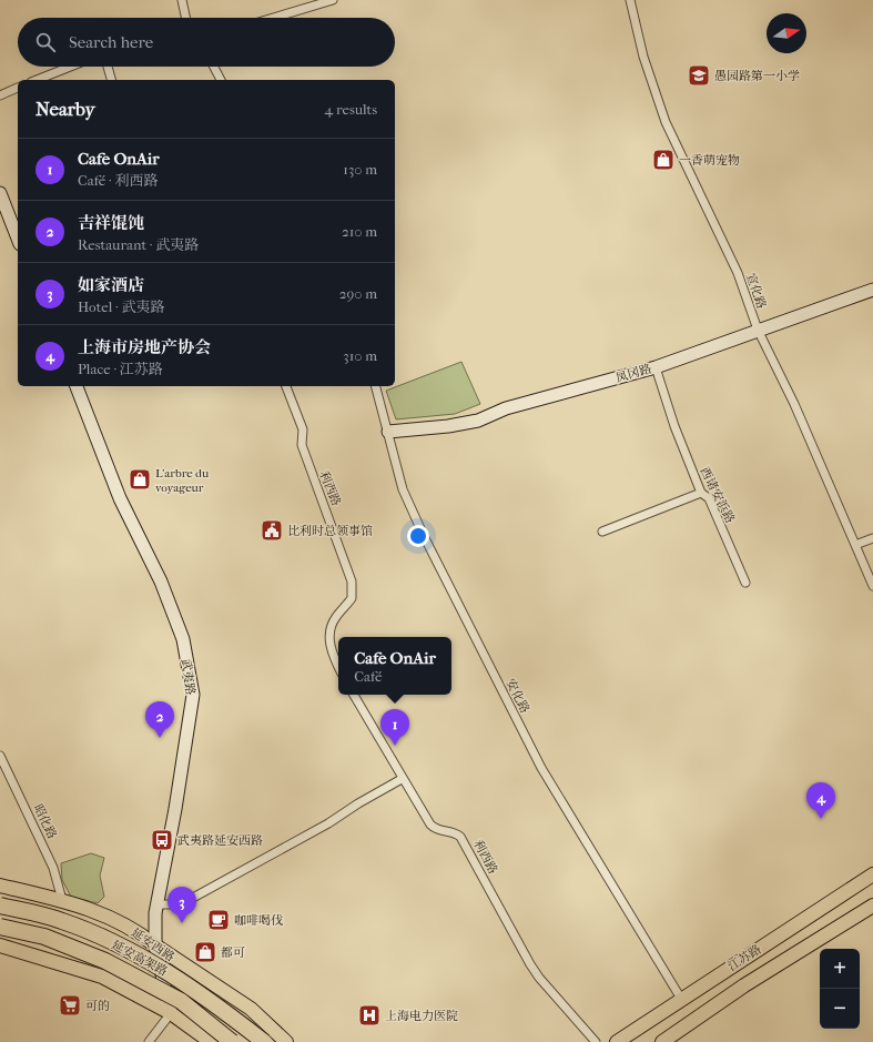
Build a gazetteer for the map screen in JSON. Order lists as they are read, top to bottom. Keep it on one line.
{"streets":{"highway":["延安高架路"],"main road":["延安西路","江苏路"],"street":["宣化路","凤冈路","利西路","西诸安浜路","武夷路","安化路","昭化路"]},"crossings":[["宣化路","凤冈路"],["凤冈路","西诸安浜路"],["凤冈路","安化路"],["武夷路","延安西路"],["安化路","江苏路"],["昭化路","延安西路"]],"places":{"school or university":["愚园路第一小学"],"shop":["一香萌宠物","L'arbre du voyageur","都可"],"public building":["比利时总领事馆"],"bus stop":["武夷路延安西路"],"cafe":["咖啡喝伐"],"supermarket":["可的"],"hospital":["上海电力医院"]},"north":"right","page":{"search":"Search here","heading":["Nearby","4 results"],"list":[{"mark":"1","name":"Cafe OnAir","note":"Café · 利西路","value":"130 m"},{"mark":"2","name":"吉祥馄饨","note":"Restaurant · 武夷路","value":"210 m"},{"mark":"3","name":"如家酒店","note":"Hotel · 武夷路","value":"290 m"},{"mark":"4","name":"上海市房地产协会","note":"Place · 江苏路","value":"310 m"}],"popup":["Cafe OnAir","Café"],"pins":["2","1","4","3"],"map_buttons":["+","−"]}}
